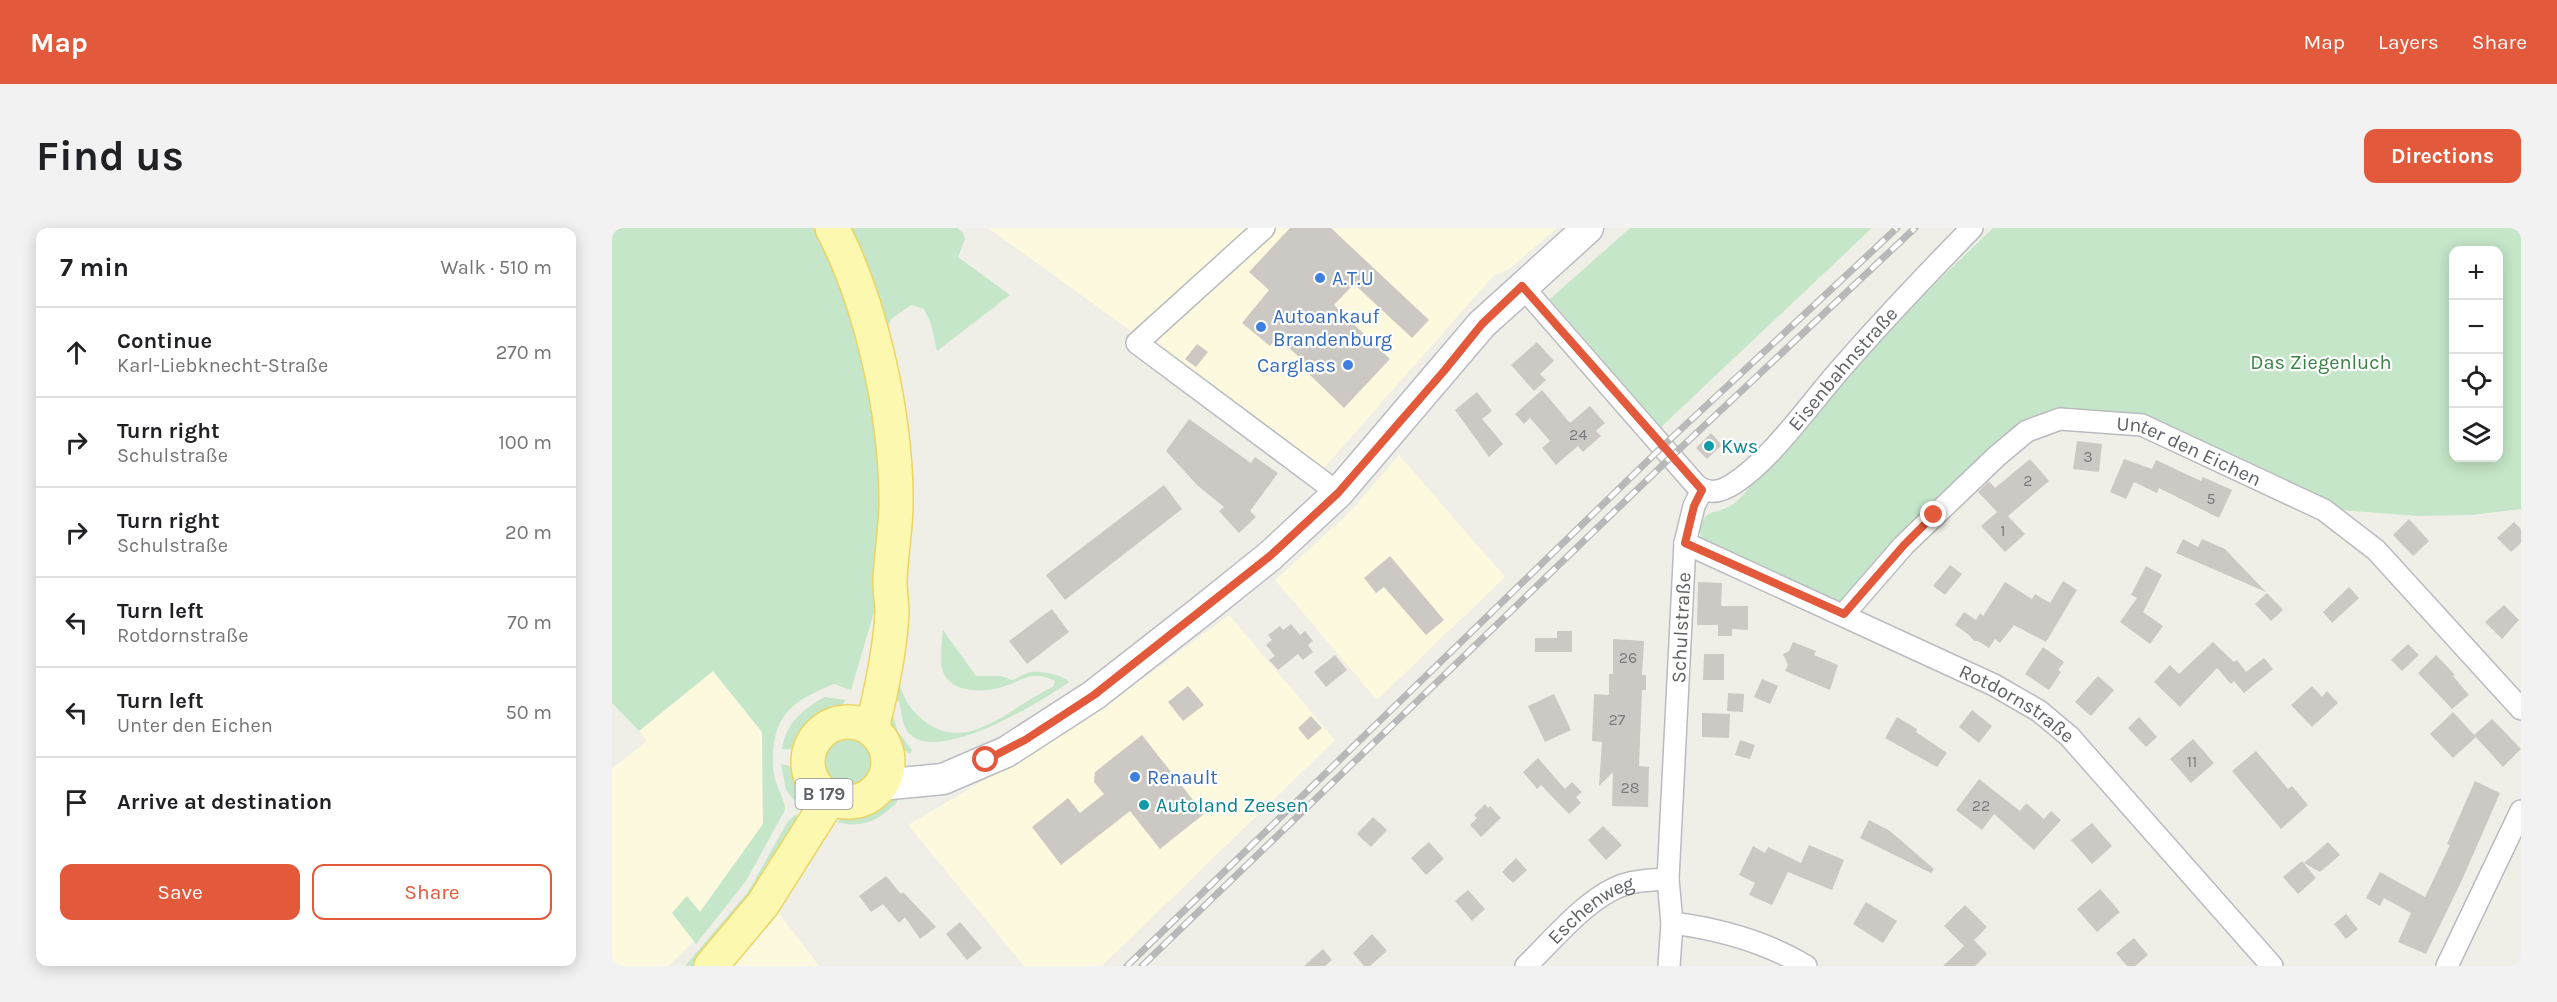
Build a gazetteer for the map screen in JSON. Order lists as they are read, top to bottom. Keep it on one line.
{"streets":{"main road":["B 179"],"street":["Eisenbahnstraße","Unter den Eichen","Schulstraße","Rotdornstraße","Eschenweg"]},"crossings":[["Eisenbahnstraße","Schulstraße"],["Unter den Eichen","Rotdornstraße"],["Schulstraße","Rotdornstraße"],["Schulstraße","Eschenweg"]],"parks":["Das Ziegenluch"],"places":["A.T.U","Autoankauf Brandenburg","Carglass","Kws","Renault","Autoland Zeesen"],"house_numbers":["24","3","2","5","1","26","27","11","28","22"],"page":{"header":"Map","nav":["Map","Layers","Share"],"buttons":["Directions",["Save","Share"]],"title":"Find us","heading":["7 min","Walk · 510 m"],"map_buttons":["+","−"],"list":[["Continue","Karl-Liebknecht-Straße","270 m"],["Turn right","Schulstraße","100 m"],["Turn right","Schulstraße","20 m"],["Turn left","Rotdornstraße","70 m"],["Turn left","Unter den Eichen","50 m"],"Arrive at destination"]}}
